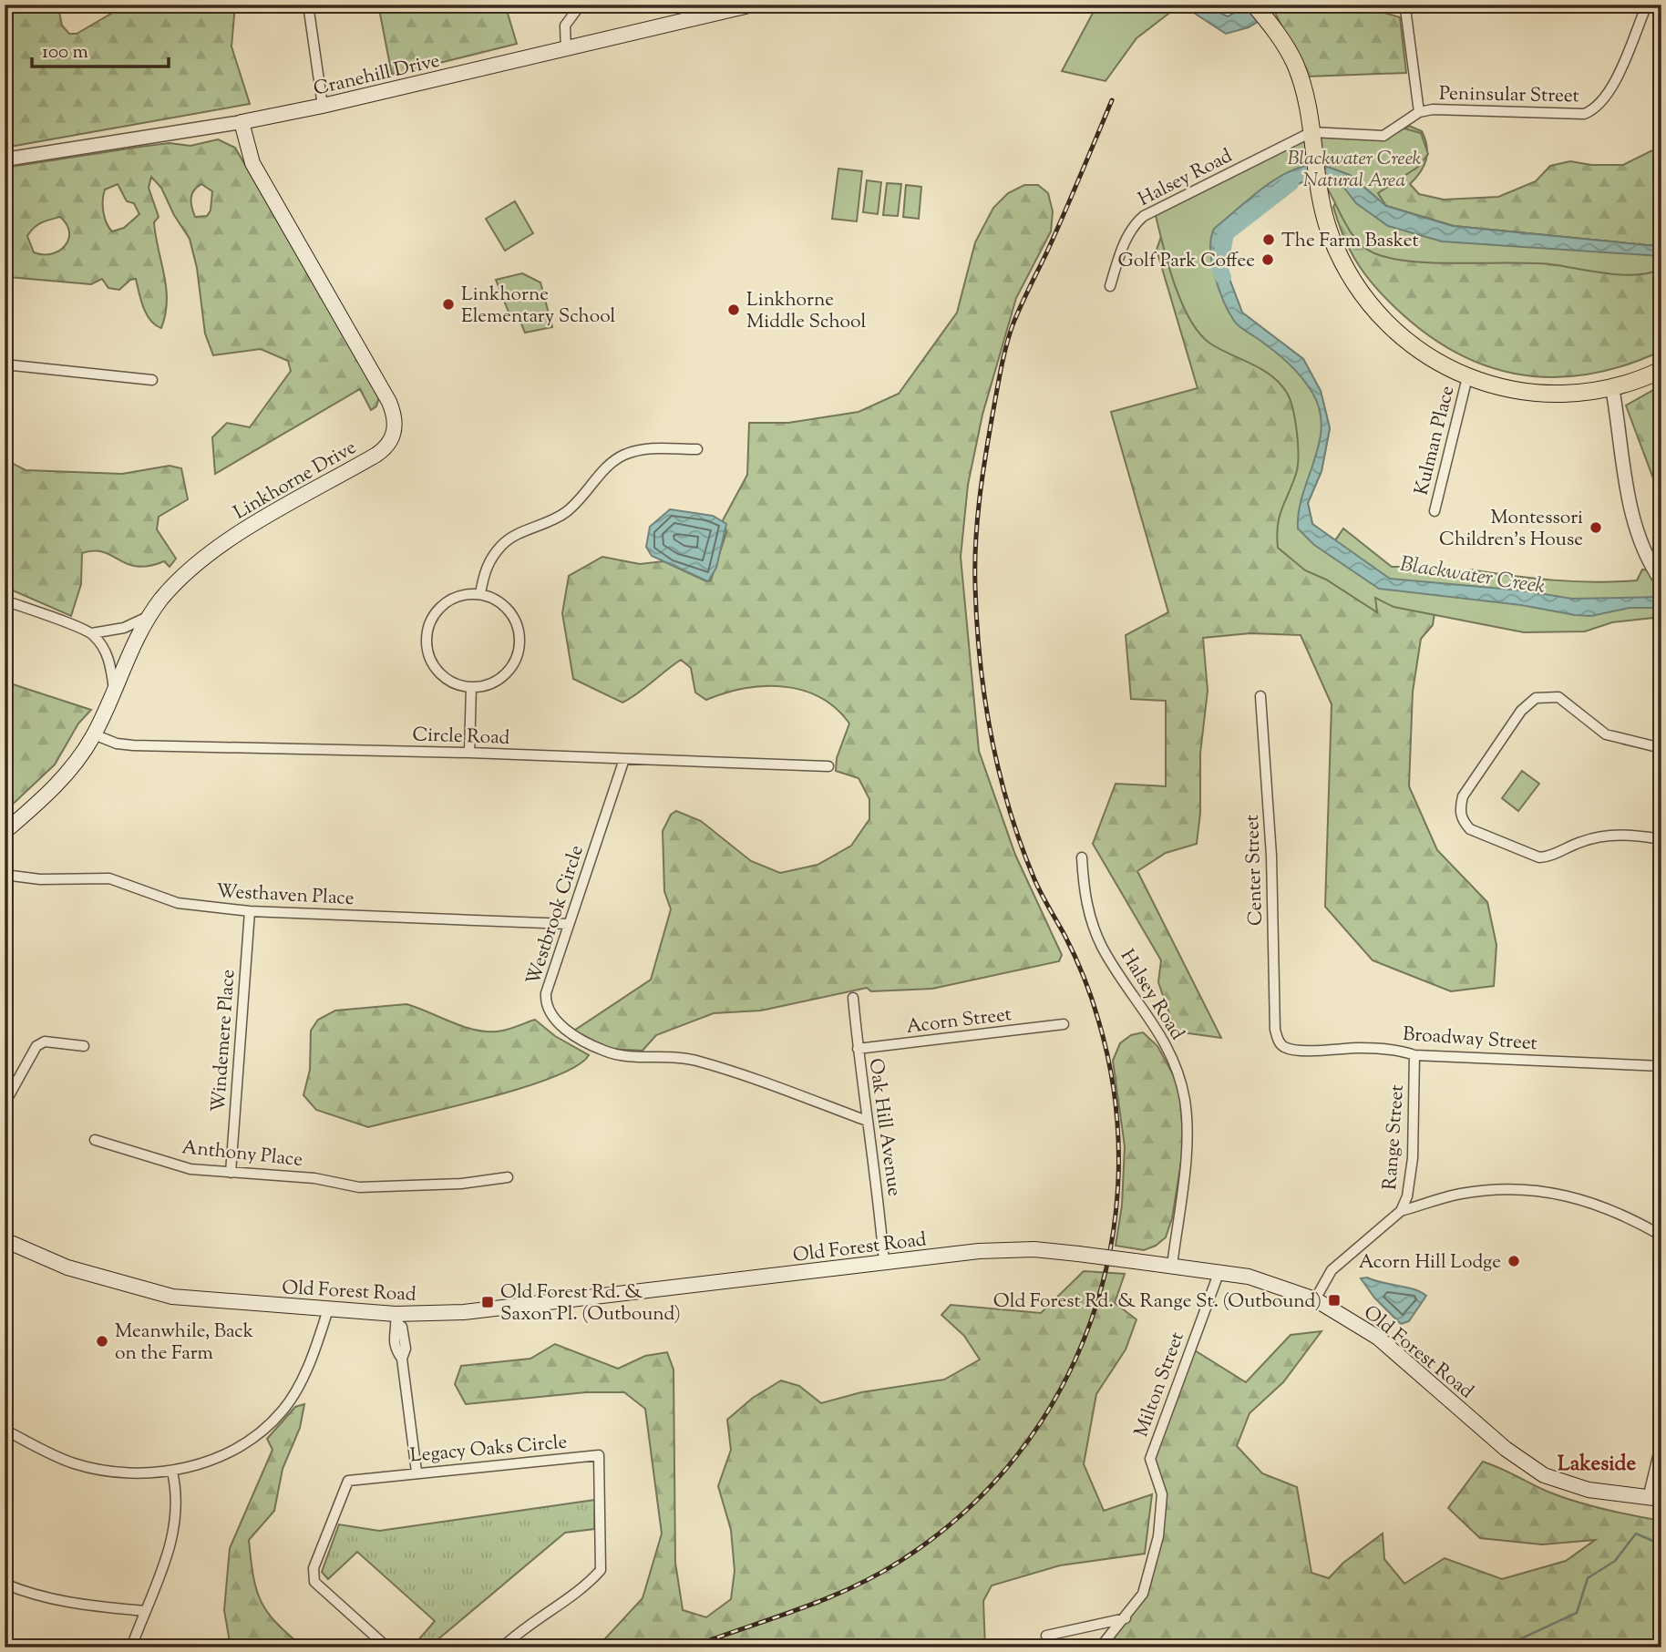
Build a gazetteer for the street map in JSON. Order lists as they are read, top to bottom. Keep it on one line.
{"streets":{"main road":["Cranehill Drive","Linkhorne Drive","Old Forest Road"],"street":["Peninsular Street","Halsey Road","Kulman Place","Circle Road","Center Street","Westhaven Place","Westbrook Circle","Acorn Street","Broadway Street","Windemere Place","Oak Hill Avenue","Range Street","Anthony Place","Milton Street","Legacy Oaks Circle"]},"crossings":[["Cranehill Drive","Linkhorne Drive"],["Peninsular Street","Halsey Road"],["Halsey Road","Old Forest Road"],["Linkhorne Drive","Circle Road"],["Circle Road","Westbrook Circle"],["Center Street","Broadway Street"],["Westhaven Place","Westbrook Circle"],["Westhaven Place","Windemere Place"],["Westbrook Circle","Oak Hill Avenue"],["Acorn Street","Oak Hill Avenue"],["Broadway Street","Range Street"],["Windemere Place","Anthony Place"],["Oak Hill Avenue","Old Forest Road"],["Range Street","Old Forest Road"],["Old Forest Road","Milton Street"]],"districts":["Lakeside"],"water":["Blackwater Creek"],"parks":["Blackwater Creek Natural Area"],"places":{"other":["The Farm Basket","Golf Park Coffee","Linkhorne Elementary School","Linkhorne Middle School","Montessori Children's House","Acorn Hill Lodge","Meanwhile, Back on the Farm"],"transit":["Old Forest Rd. & Range St. (Outbound)","Old Forest Rd. & Saxon Pl. (Outbound)"]},"scale_bar":"100 m"}
